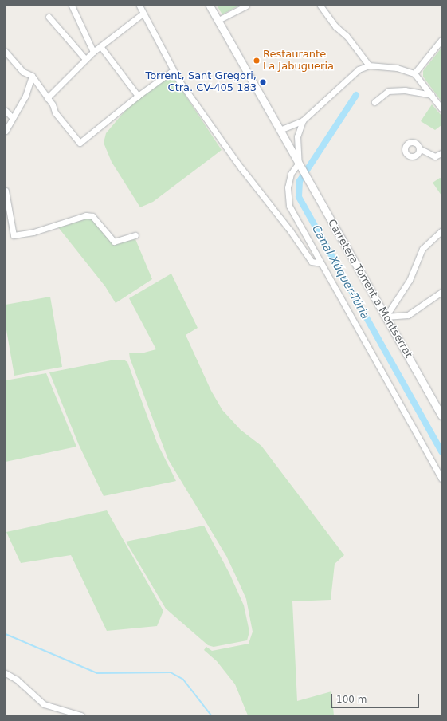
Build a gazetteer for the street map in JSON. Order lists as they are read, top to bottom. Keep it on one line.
{"streets":{"main road":["Carretera Torrent a Montserrat"]},"water":["Canal Xúquer-Túria"],"places":["Restaurante La Jabugueria","Torrent, Sant Gregori, Ctra. CV-405 183"],"scale_bar":"100 m"}
